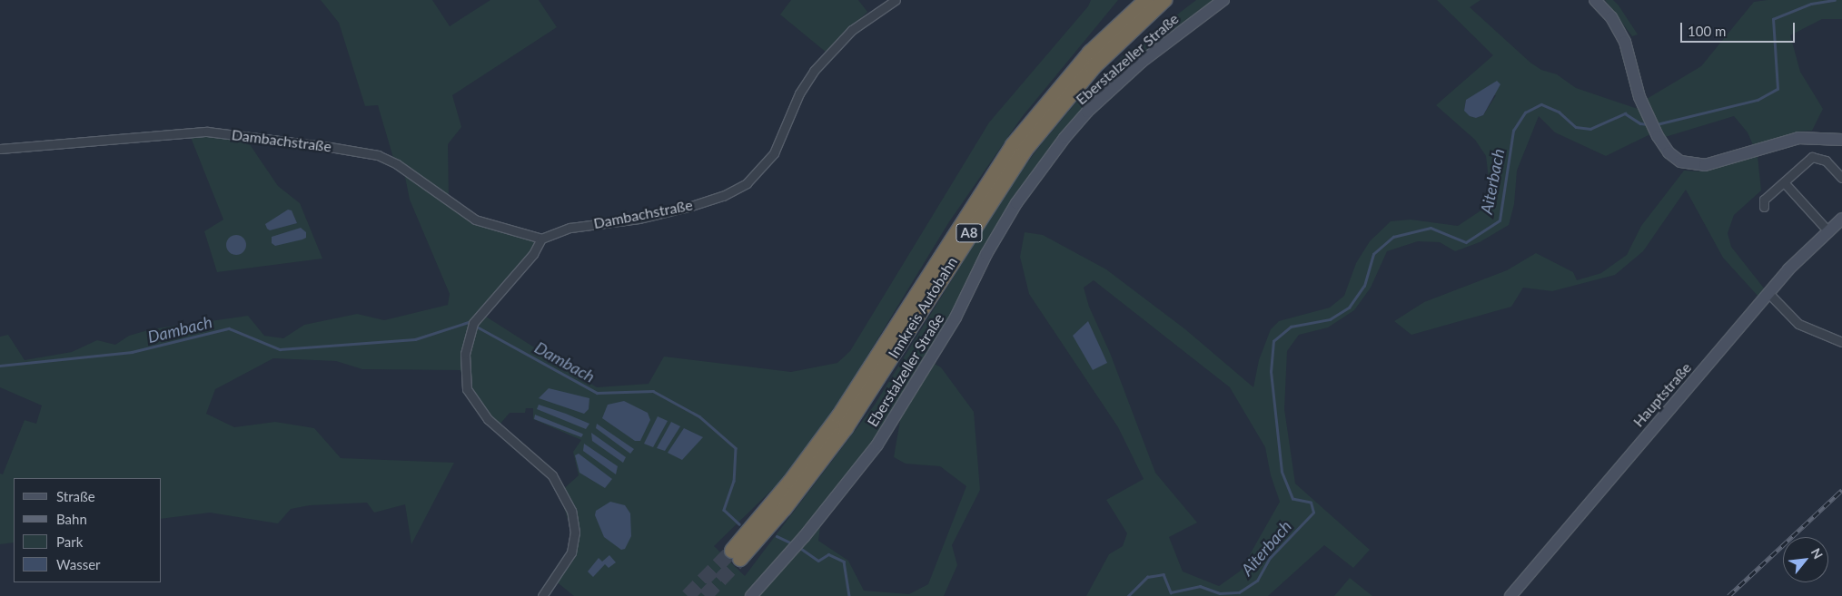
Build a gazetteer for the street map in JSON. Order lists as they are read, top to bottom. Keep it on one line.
{"streets":{"highway":["A8","Innkreis Autobahn"],"street":["Eberstalzeller Straße","Dambachstraße","Hauptstraße"]},"water":["Aiterbach","Dambach"],"legend":["Straße","Bahn","Park","Wasser"],"scale_bar":"100 m","north":"top right"}
